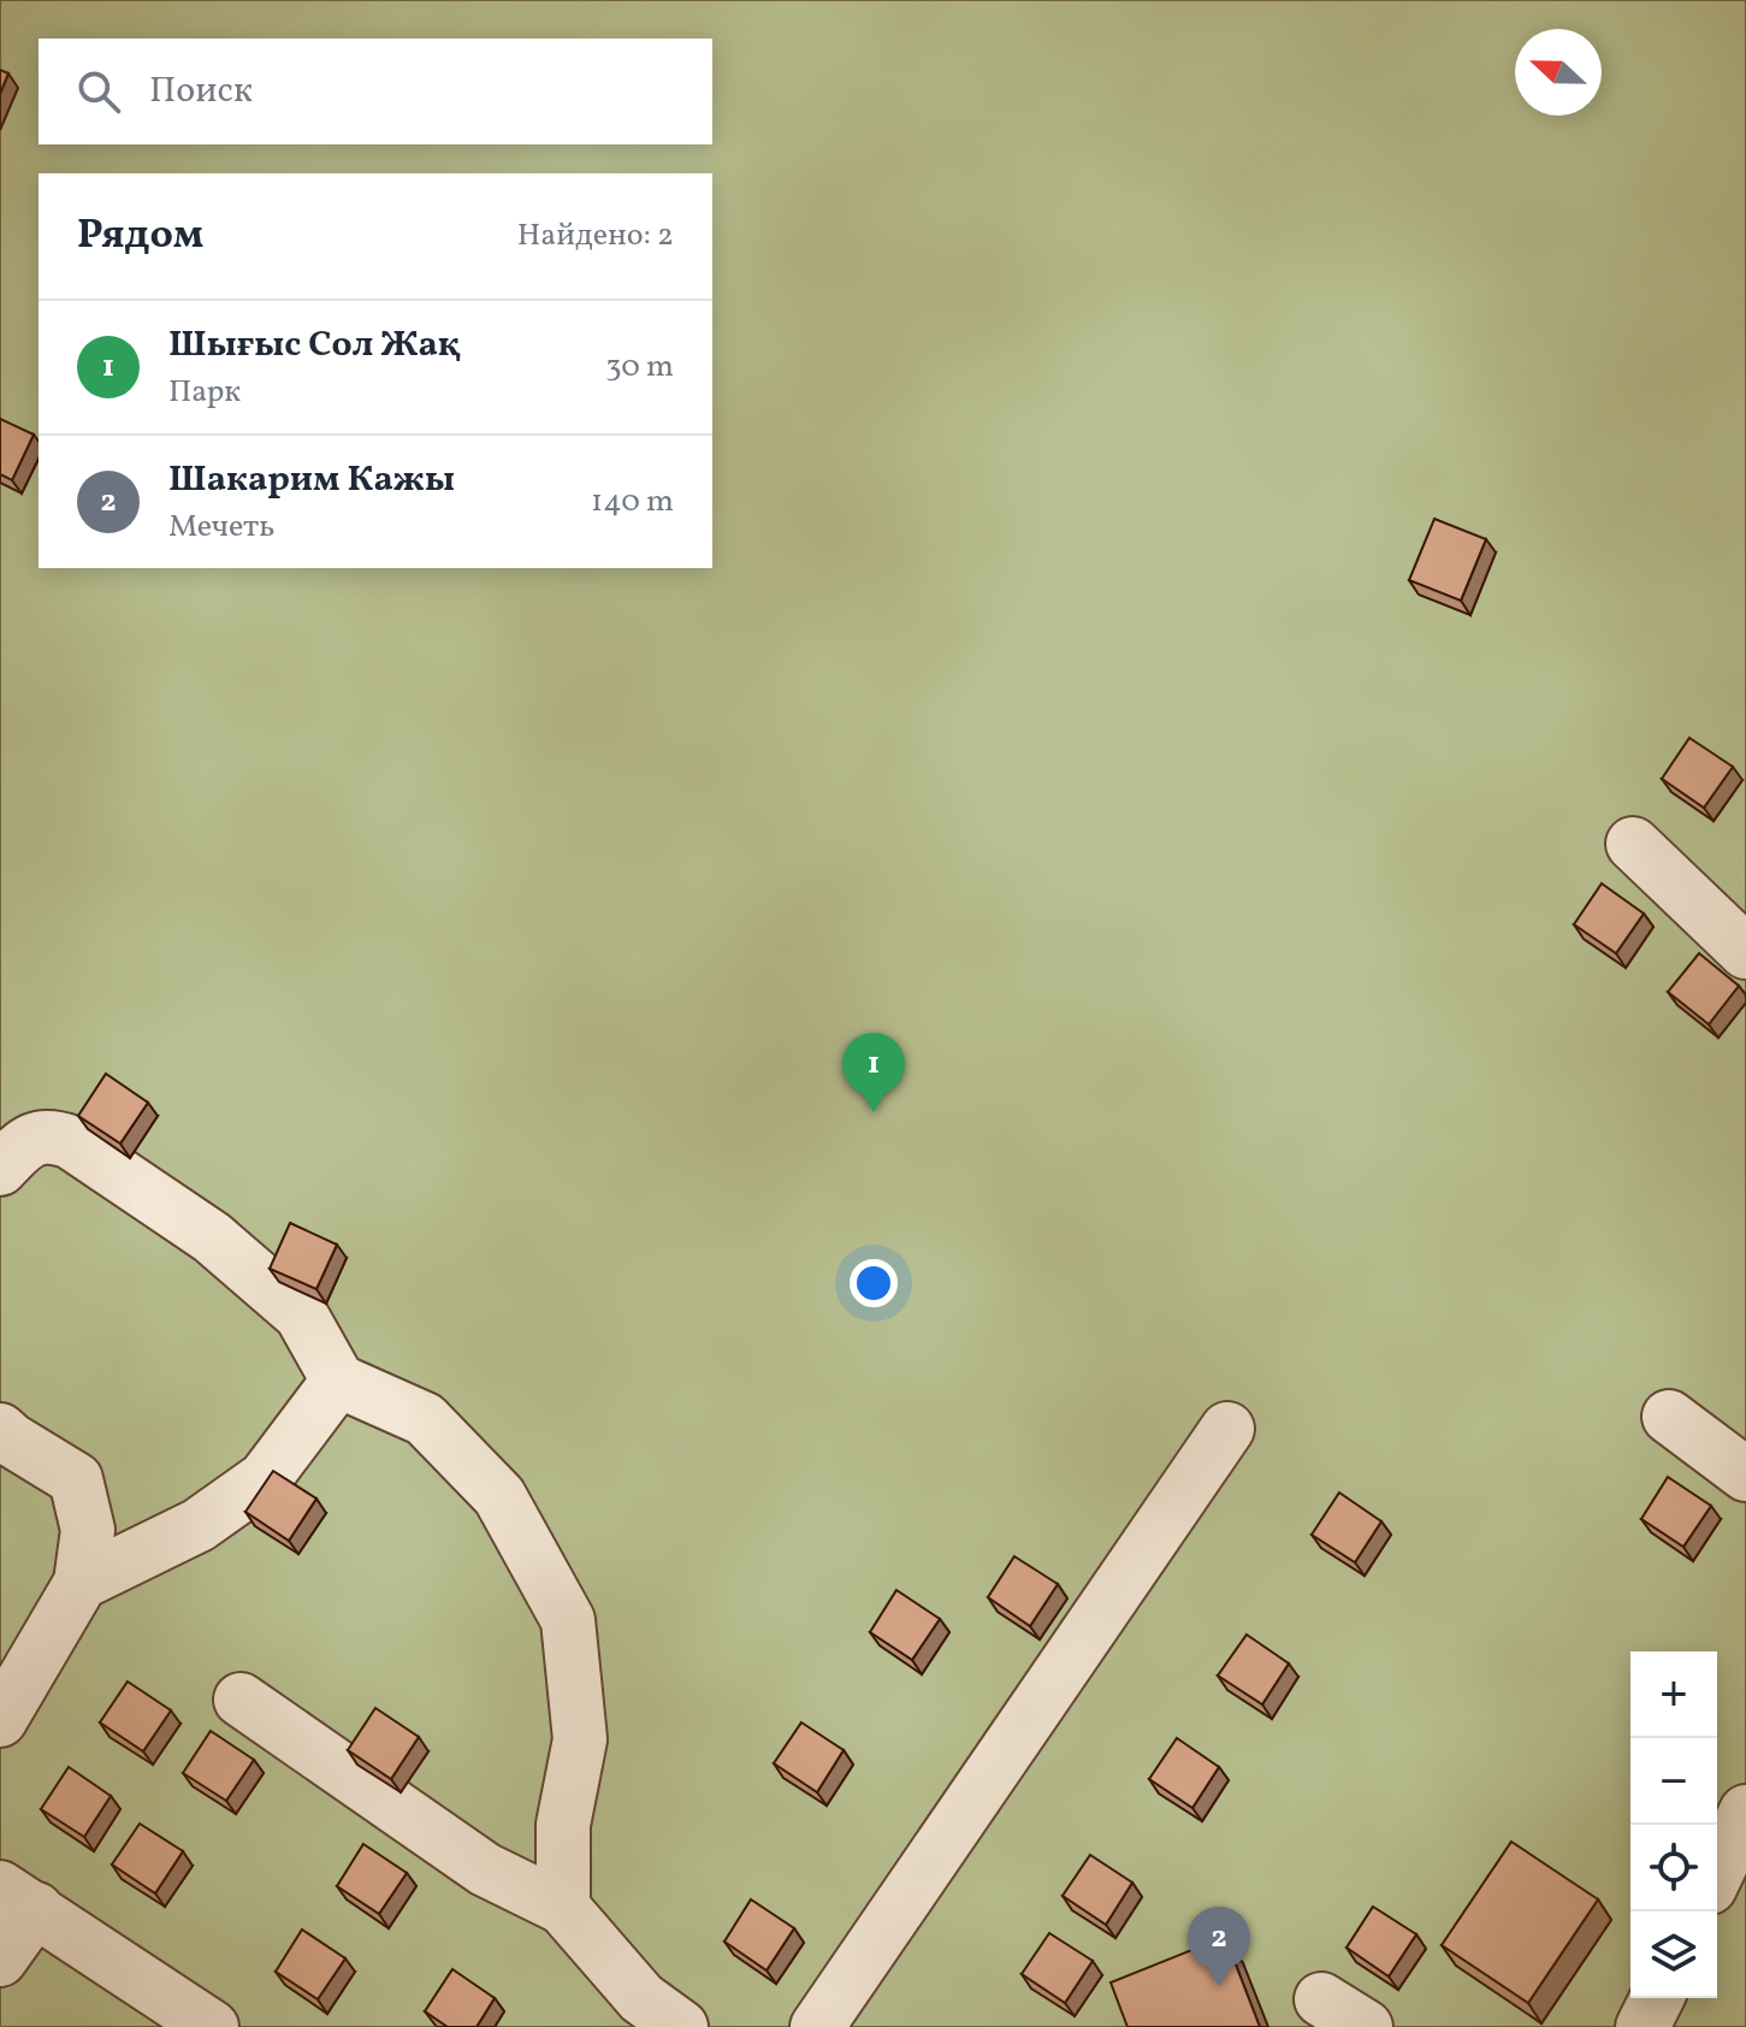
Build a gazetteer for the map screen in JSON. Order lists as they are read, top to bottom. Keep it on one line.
{"north":"left","page":{"search":"Поиск","heading":["Рядом","Найдено: 2"],"list":[{"mark":"1","name":"Шығыс Сол Жақ","note":"Парк","value":"30 m"},{"mark":"2","name":"Шакарим Кажы","note":"Мечеть","value":"140 m"}],"pins":["1","2"],"map_buttons":["+","−"]}}
